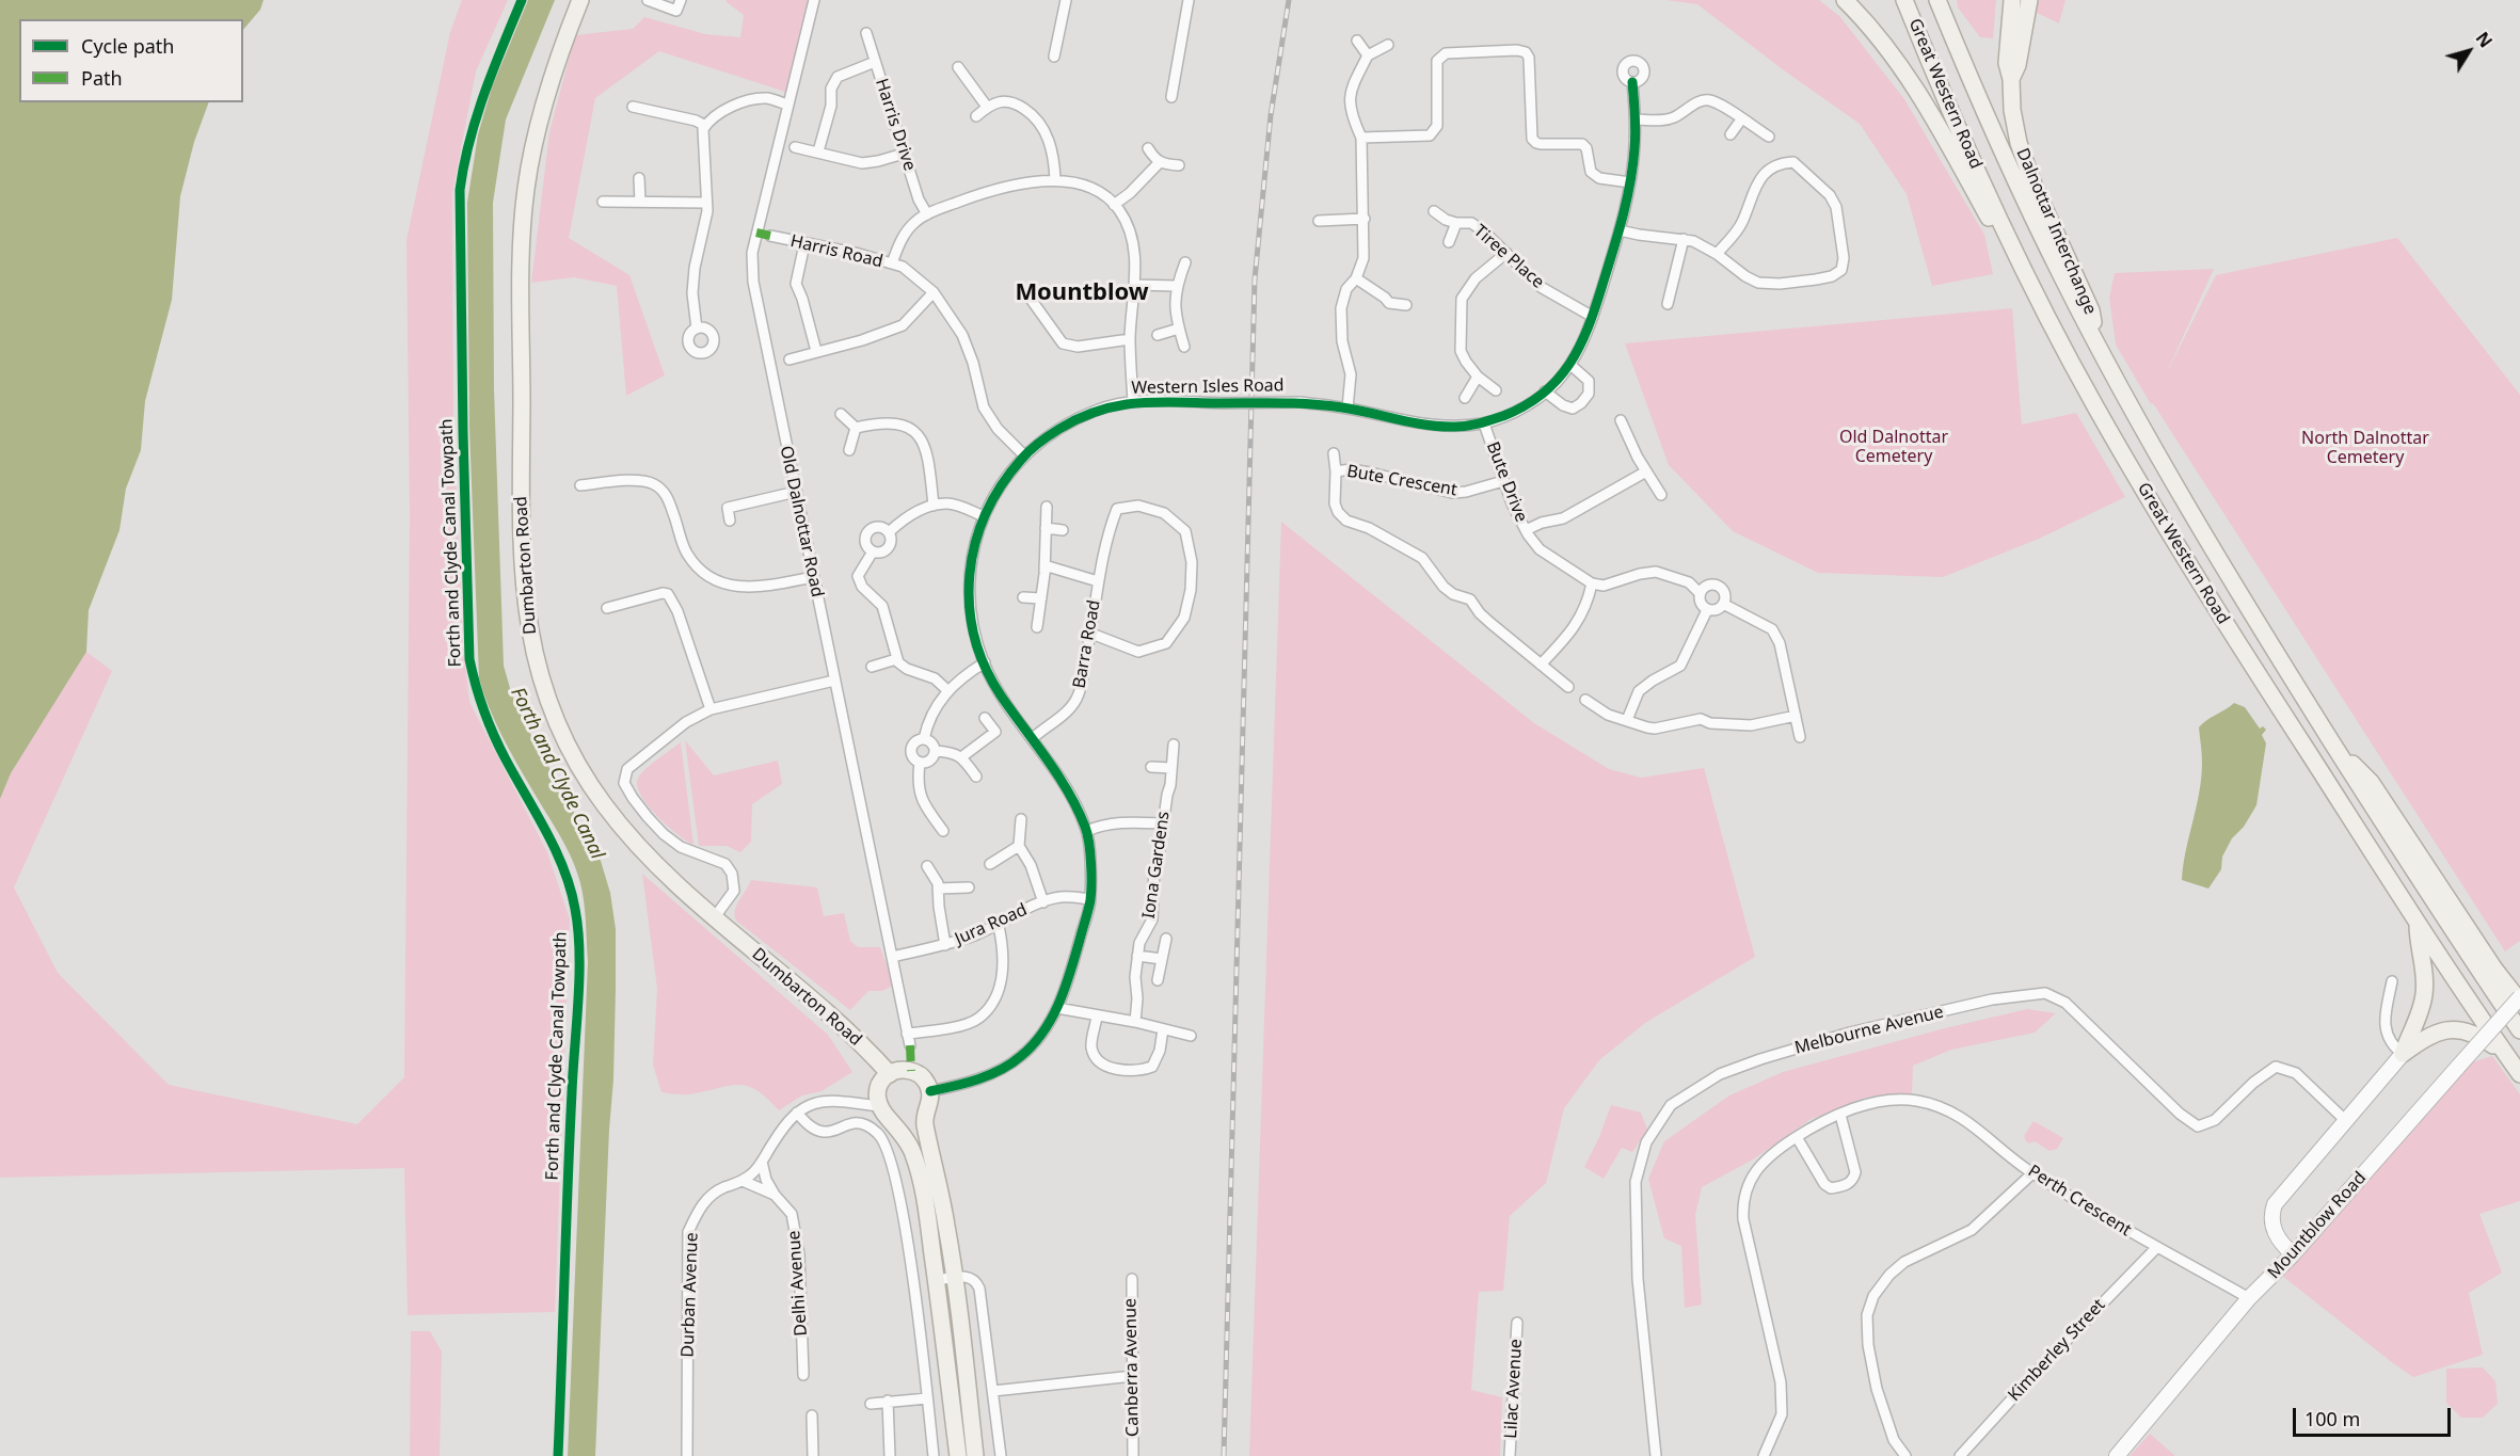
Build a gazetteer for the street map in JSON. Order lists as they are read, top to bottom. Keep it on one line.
{"streets":{"main road":["Great Western Road","Dalnottar Interchange","Dumbarton Road"],"street":["Harris Drive","Harris Road","Tiree Place","Western Isles Road","Bute Crescent","Bute Drive","Old Dalnottar Road","Barra Road","Iona Gardens","Jura Road","Melbourne Avenue","Perth Crescent","Mountblow Road","Delhi Avenue","Durban Avenue","Kimberley Street","Canberra Avenue","Lilac Avenue"],"cycle path":["Forth and Clyde Canal Towpath"]},"crossings":[["Great Western Road","Dalnottar Interchange"],["Harris Road","Western Isles Road"],["Tiree Place","Western Isles Road"],["Western Isles Road","Bute Drive"],["Western Isles Road","Dumbarton Road"],["Western Isles Road","Barra Road"],["Western Isles Road","Jura Road"],["Bute Crescent","Bute Drive"],["Old Dalnottar Road","Jura Road"],["Perth Crescent","Mountblow Road"],["Perth Crescent","Kimberley Street"],["Delhi Avenue","Durban Avenue"]],"districts":["Mountblow"],"water":["Forth and Clyde Canal"],"parks":["Old Dalnottar Cemetery","North Dalnottar Cemetery"],"legend":["Cycle path","Path"],"scale_bar":"100 m","north":"top right"}
